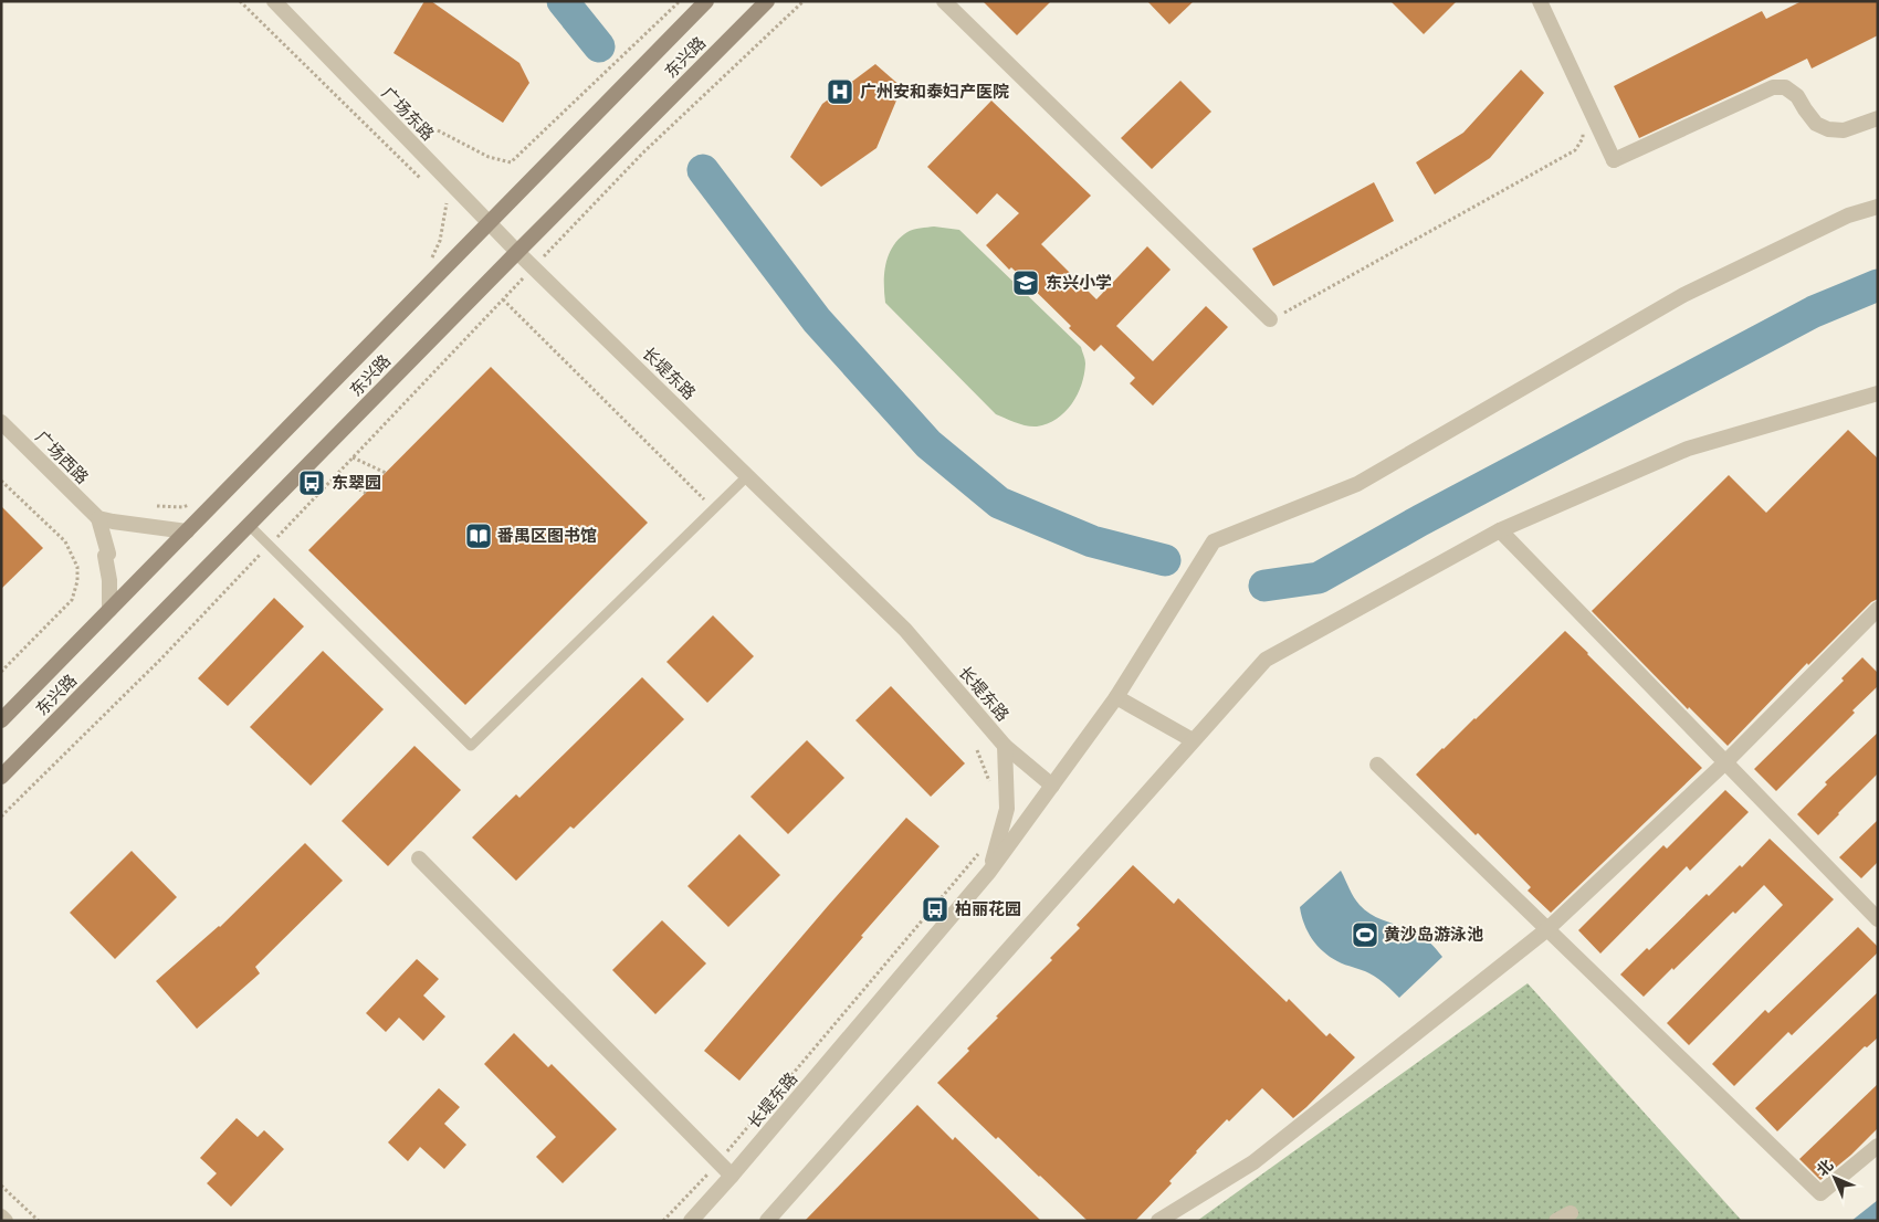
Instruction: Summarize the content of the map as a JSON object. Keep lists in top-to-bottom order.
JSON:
{
  "streets": {
    "main road": ["东兴路"],
    "street": ["广场东路", "长堤东路", "广场西路"]
  },
  "crossings": [
    ["东兴路", "广场东路"],
    ["东兴路", "长堤东路"],
    ["广场东路", "长堤东路"]
  ],
  "places": {
    "hospital": ["广州安和泰妇产医院"],
    "school or university": ["东兴小学"],
    "bus stop": ["东翠园", "柏丽花园"],
    "library": ["番禺区图书馆"],
    "sports": ["黄沙岛游泳池"]
  },
  "north": "top left"
}
